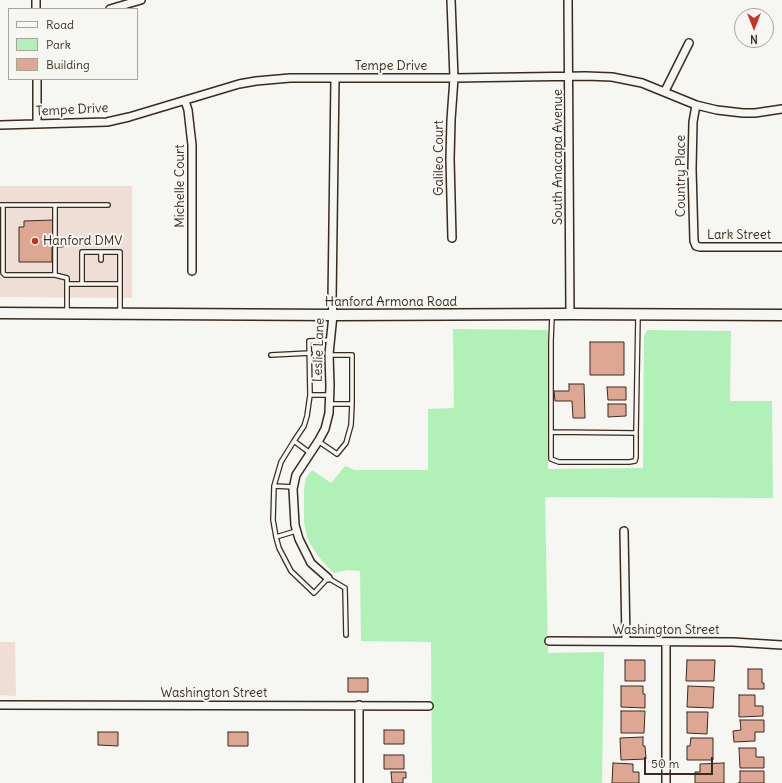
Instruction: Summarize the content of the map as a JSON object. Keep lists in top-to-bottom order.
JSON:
{
  "streets": {
    "main road": ["Hanford Armona Road"],
    "street": [
      "Tempe Drive",
      "South Anacapa Avenue",
      "Galileo Court",
      "Country Place",
      "Michelle Court",
      "Lark Street",
      "Leslie Lane",
      "Washington Street"
    ]
  },
  "crossings": [
    ["Tempe Drive", "South Anacapa Avenue"],
    ["Tempe Drive", "Galileo Court"],
    ["Tempe Drive", "Country Place"],
    ["Tempe Drive", "Michelle Court"],
    ["Tempe Drive", "Leslie Lane"],
    ["South Anacapa Avenue", "Hanford Armona Road"],
    ["Country Place", "Lark Street"],
    ["Hanford Armona Road", "Leslie Lane"]
  ],
  "places": ["Hanford DMV"],
  "legend": ["Road", "Park", "Building"],
  "scale_bar": "50 m",
  "north": "bottom"
}
